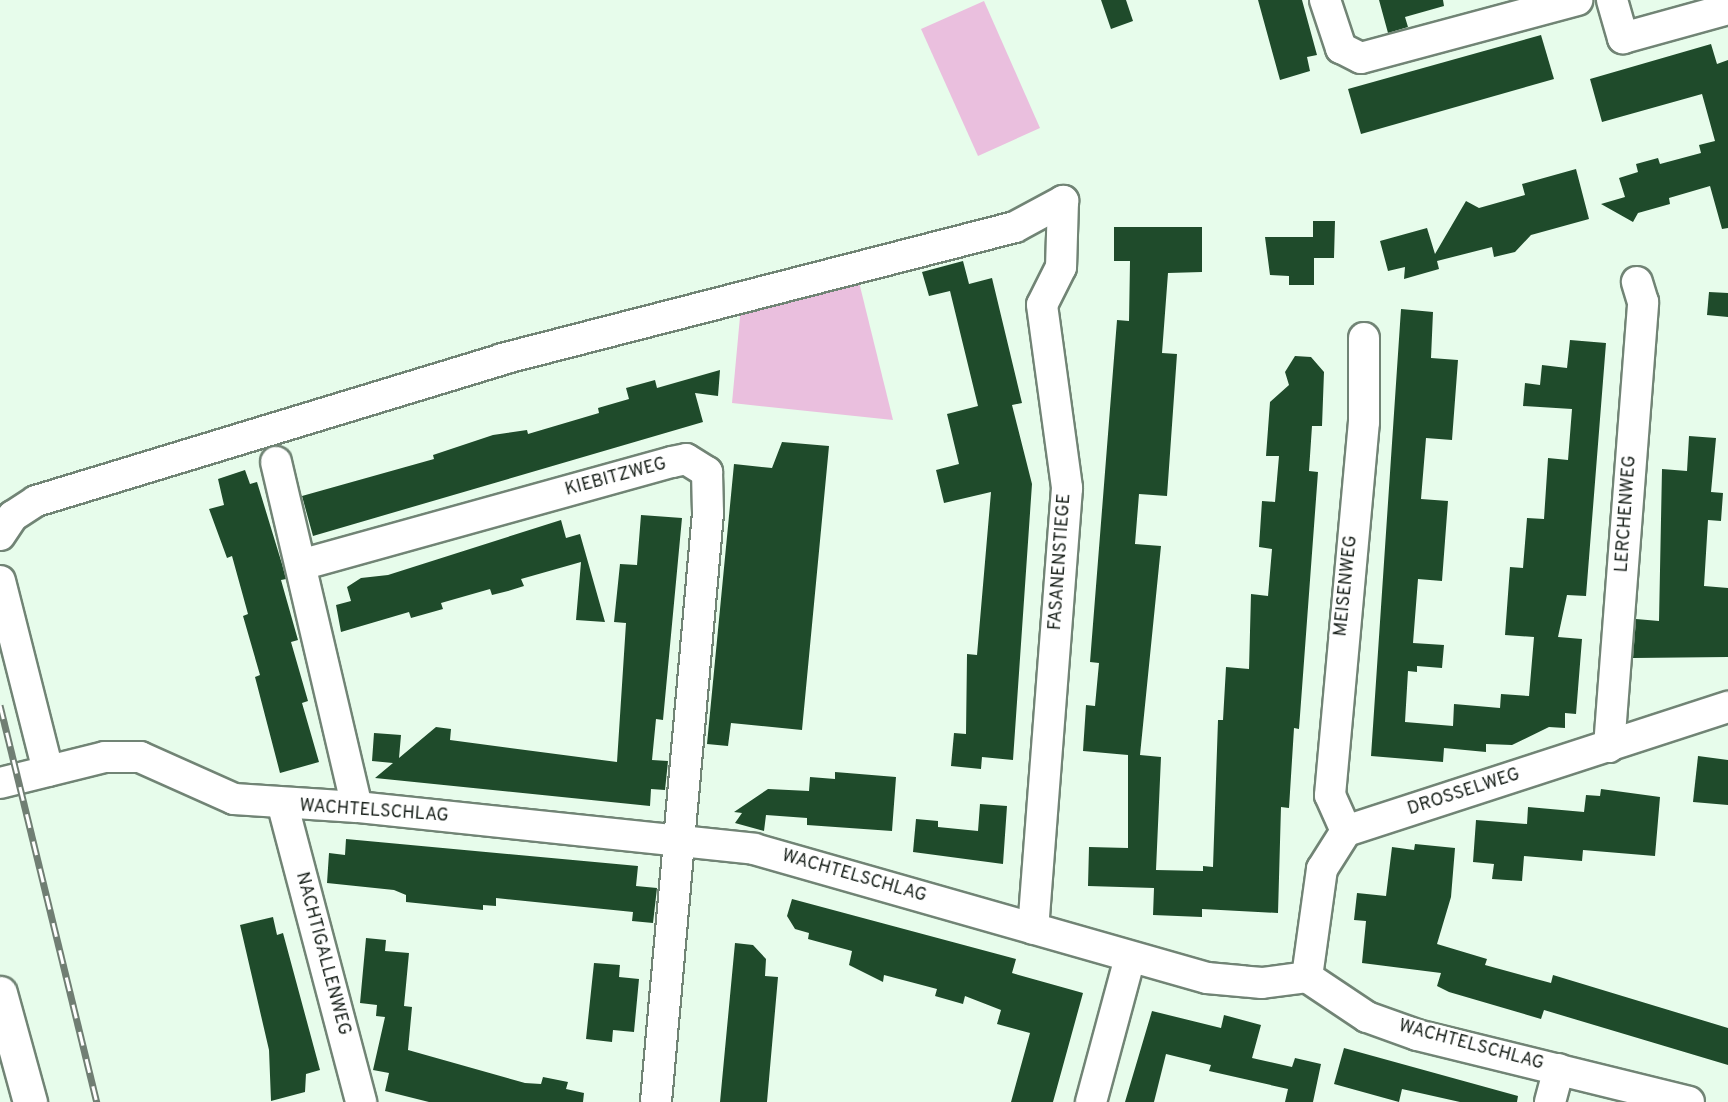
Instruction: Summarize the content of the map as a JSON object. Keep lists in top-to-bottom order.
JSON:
{
  "streets": {
    "street": [
      "KIEBITZWEG",
      "LERCHENWEG",
      "FASANENSTIEGE",
      "MEISENWEG",
      "DROSSELWEG",
      "WACHTELSCHLAG",
      "NACHTIGALLENWEG"
    ]
  },
  "crossings": [
    ["KIEBITZWEG", "WACHTELSCHLAG"],
    ["LERCHENWEG", "DROSSELWEG"],
    ["FASANENSTIEGE", "WACHTELSCHLAG"],
    ["MEISENWEG", "DROSSELWEG"],
    ["WACHTELSCHLAG", "NACHTIGALLENWEG"]
  ]
}
